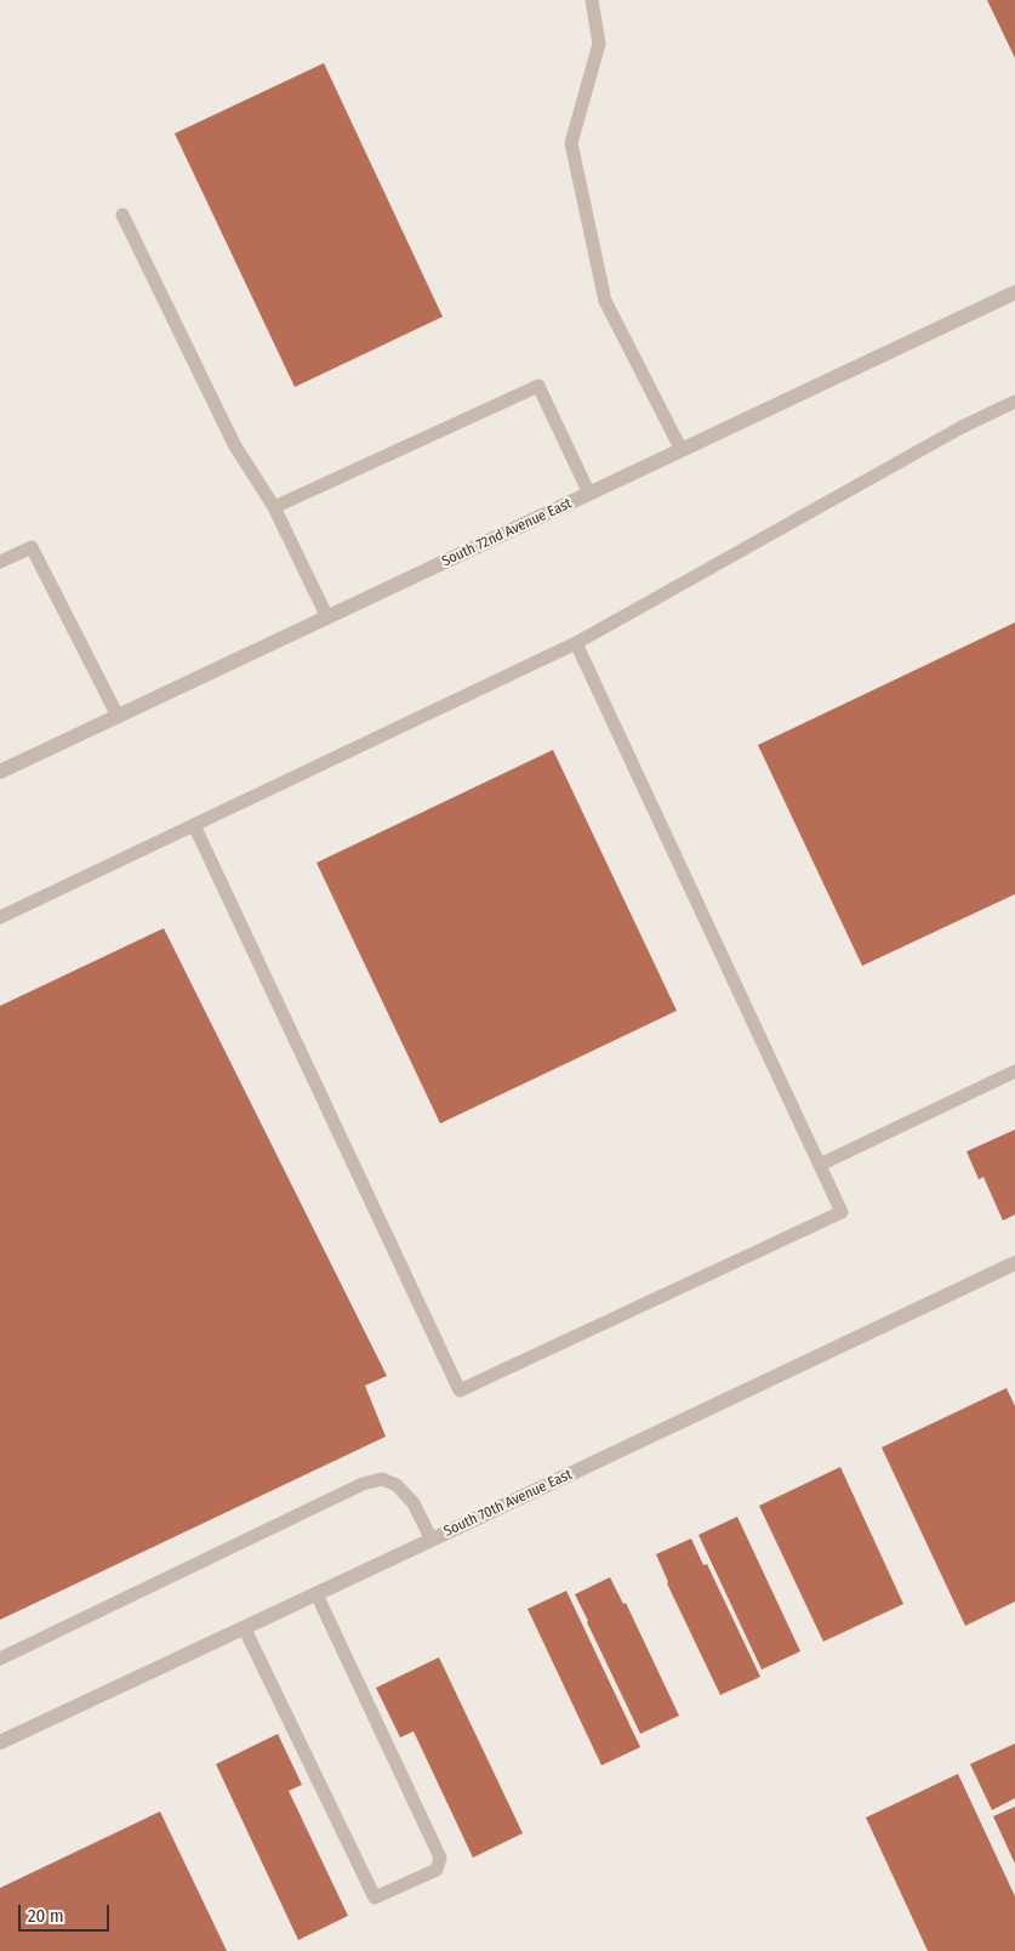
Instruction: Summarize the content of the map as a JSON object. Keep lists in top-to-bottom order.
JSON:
{
  "streets": {
    "street": ["South 72nd Avenue East", "South 70th Avenue East"]
  },
  "scale_bar": "20 m"
}
